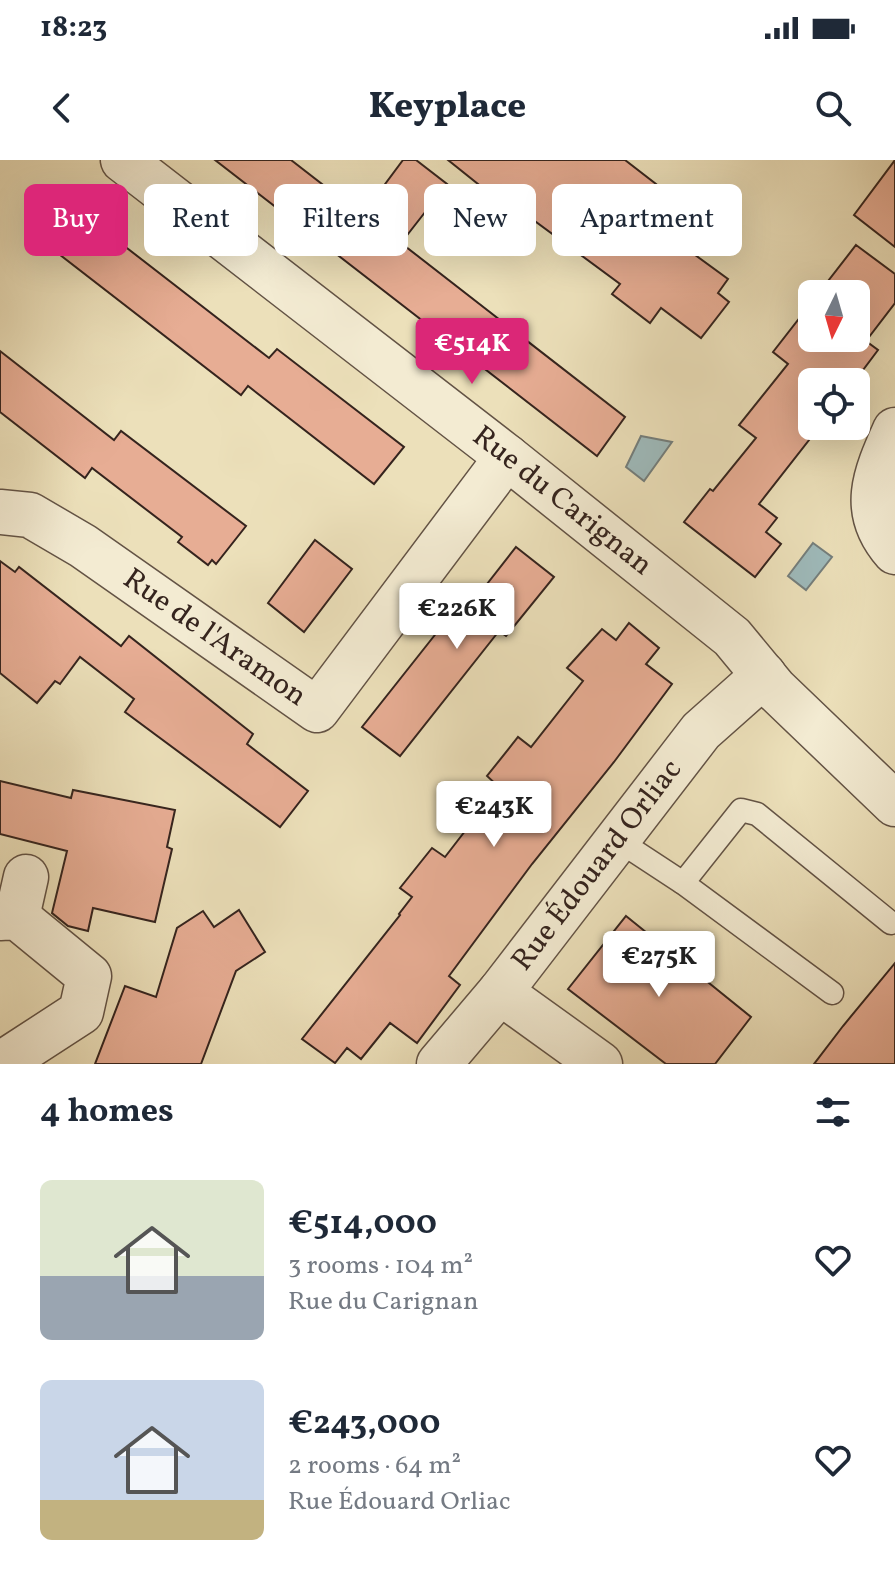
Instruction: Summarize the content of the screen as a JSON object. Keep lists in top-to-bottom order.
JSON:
{
  "streets": {
    "street": ["Rue du Carignan", "Rue de l'Aramon", "Rue Édouard Orliac"]
  },
  "crossings": [
    ["Rue du Carignan", "Rue de l'Aramon"],
    ["Rue du Carignan", "Rue Édouard Orliac"]
  ],
  "north": "bottom",
  "page": {
    "status": "18:23",
    "header": "Keyplace",
    "chip": [
      "Buy",
      "Rent",
      "Filters",
      "New",
      "Apartment"
    ],
    "price": [
      "€514K",
      "€226K",
      "€243K",
      "€275K"
    ],
    "heading": "4 homes",
    "list": [
      {
        "name": "€514,000",
        "note": "3 rooms · 104 m² · Rue du Carignan"
      },
      {
        "name": "€243,000",
        "note": "2 rooms · 64 m² · Rue Édouard Orliac"
      }
    ]
  }
}
